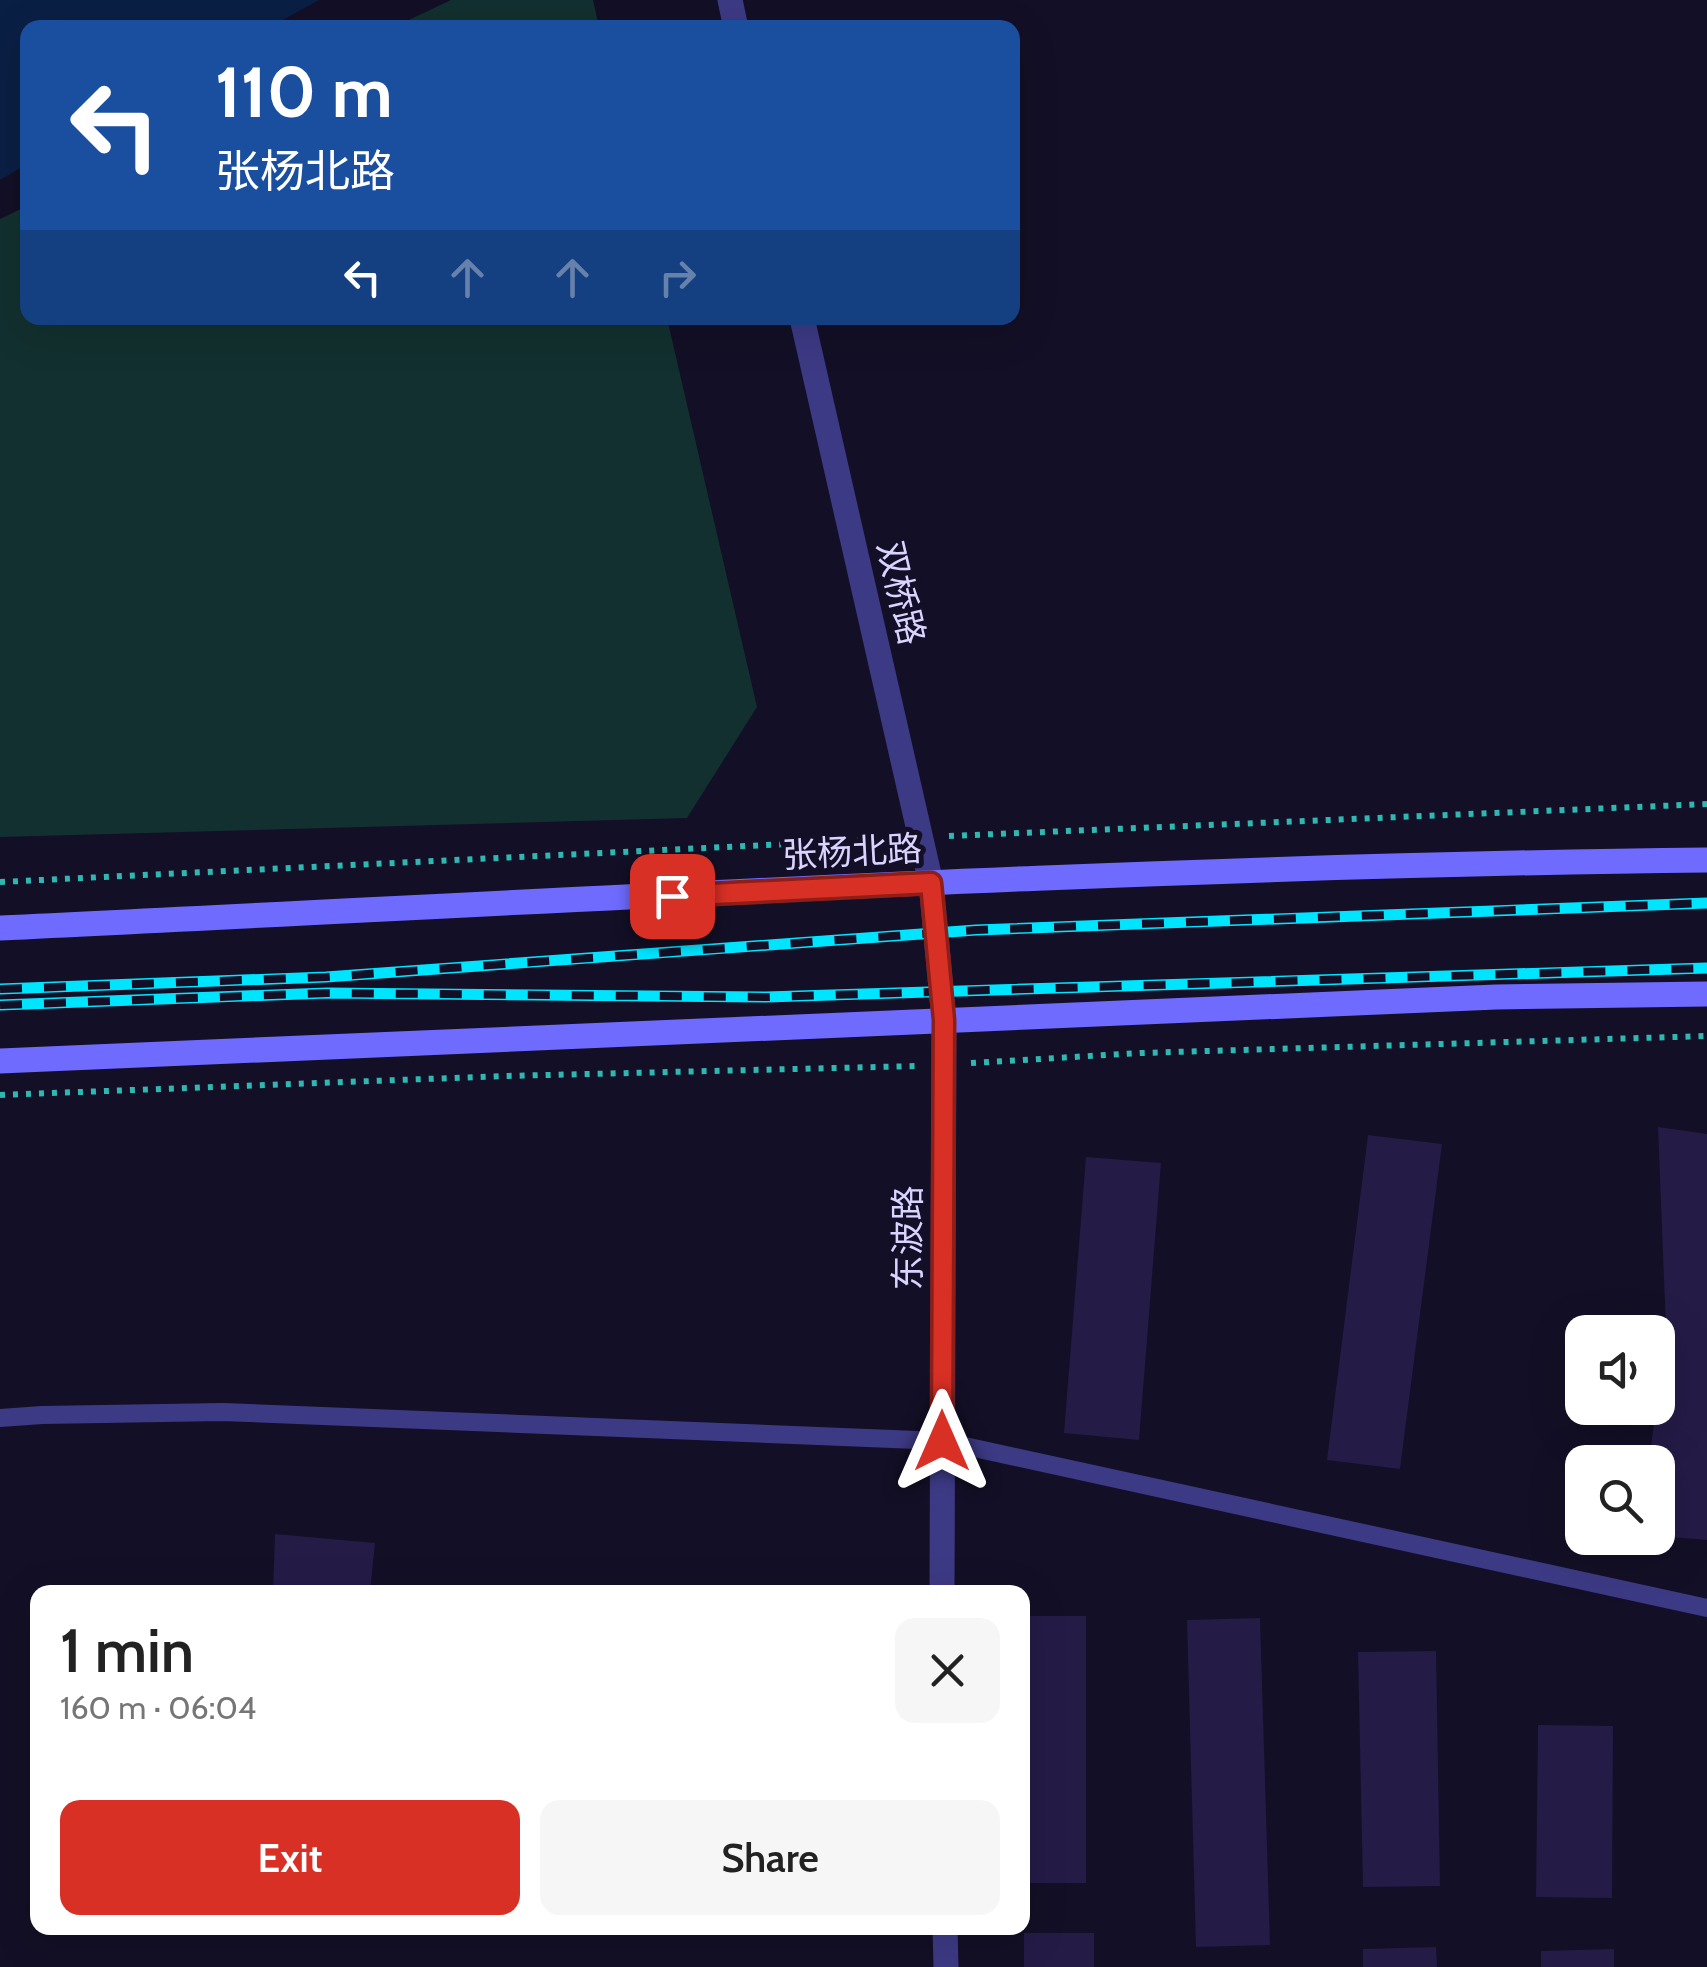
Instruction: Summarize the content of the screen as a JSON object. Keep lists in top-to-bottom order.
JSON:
{
  "streets": {
    "main road": ["张杨北路"],
    "street": ["双桥路", "东波路"]
  },
  "crossings": [
    ["双桥路", "张杨北路"],
    ["双桥路", "东波路"],
    ["张杨北路", "东波路"]
  ],
  "page": {
    "turn": ["110 m", "张杨北路"],
    "heading": ["1 min", "160 m · 06:04"],
    "buttons": ["Exit", "Share"]
  }
}
